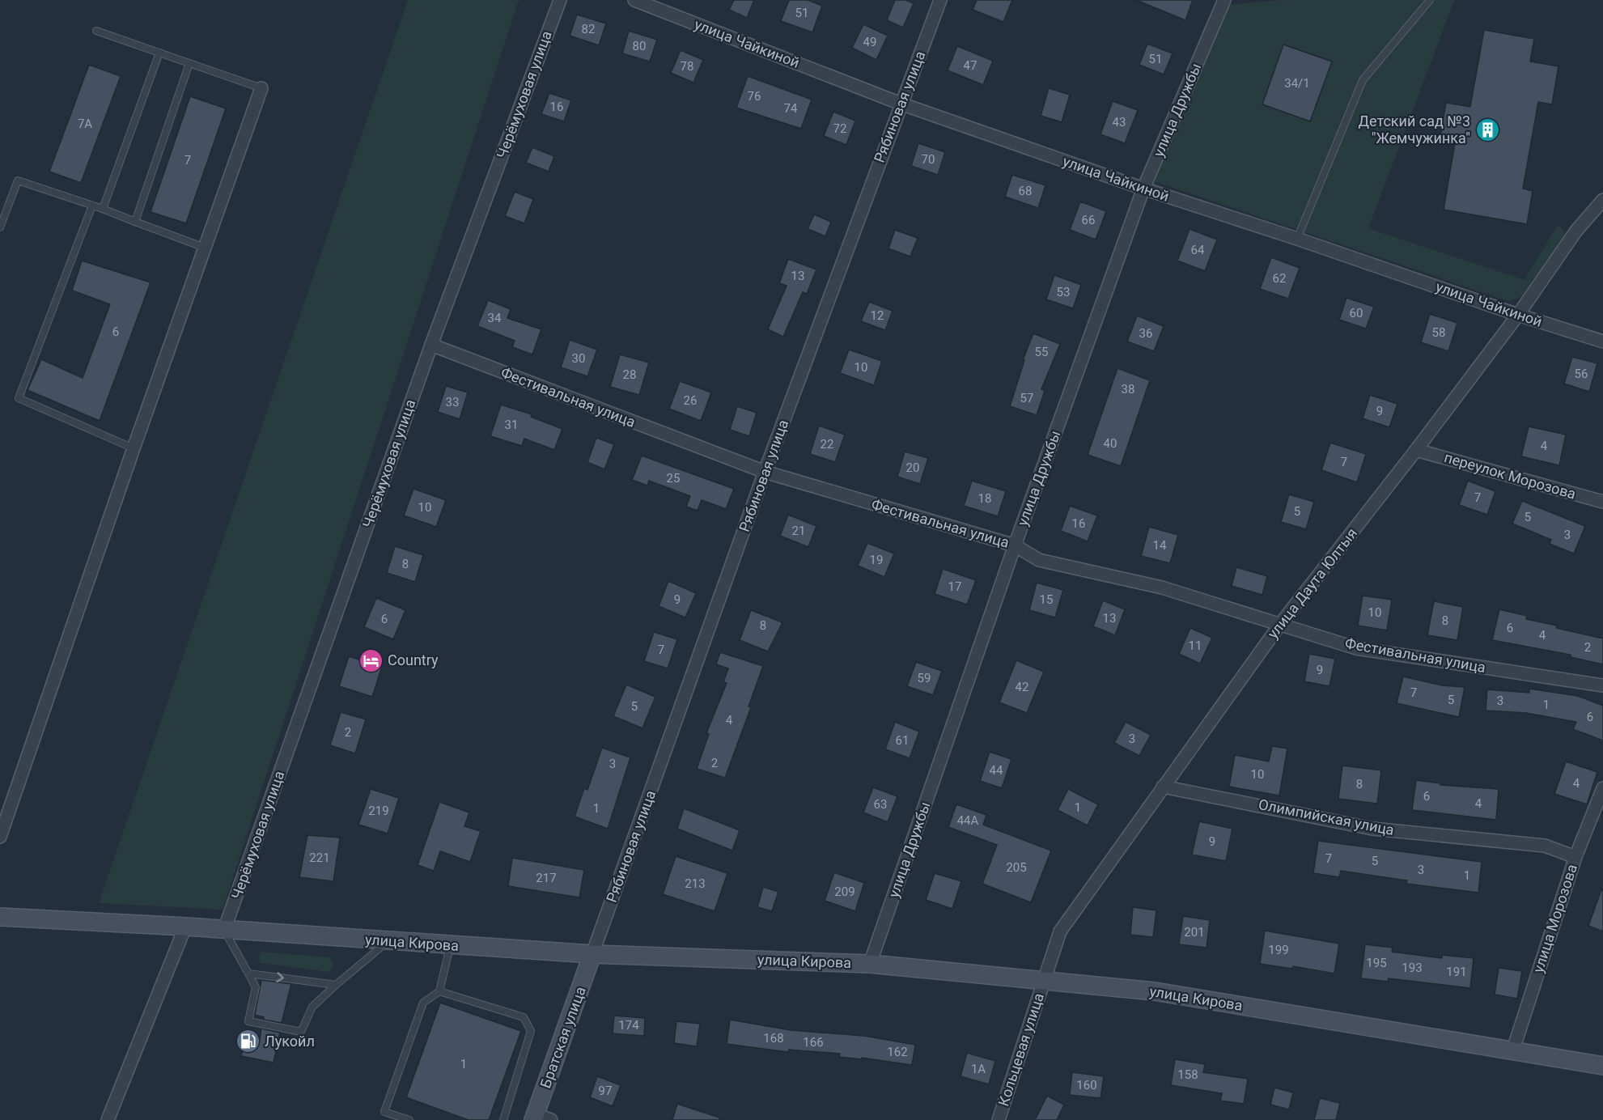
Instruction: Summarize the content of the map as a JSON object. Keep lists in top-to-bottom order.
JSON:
{
  "streets": {
    "main road": ["улица Кирова", "Братская улица"],
    "street": [
      "улица Чайкиной",
      "Черёмуховая улица",
      "Рябиновая улица",
      "улица Дружбы",
      "Фестивальная улица",
      "переулок Морозова",
      "улица Даута Юлтыя",
      "Олимпийская улица",
      "улица Морозова",
      "Кольцевая улица"
    ]
  },
  "crossings": [
    ["улица Чайкиной", "Рябиновая улица"],
    ["улица Чайкиной", "улица Дружбы"],
    ["улица Чайкиной", "улица Даута Юлтыя"],
    ["Черёмуховая улица", "Фестивальная улица"],
    ["Черёмуховая улица", "улица Кирова"],
    ["Рябиновая улица", "Фестивальная улица"],
    ["Рябиновая улица", "улица Кирова"],
    ["Рябиновая улица", "Братская улица"],
    ["улица Дружбы", "Фестивальная улица"],
    ["улица Дружбы", "улица Кирова"],
    ["Фестивальная улица", "улица Даута Юлтыя"],
    ["переулок Морозова", "улица Даута Юлтыя"],
    ["улица Даута Юлтыя", "Олимпийская улица"],
    ["улица Даута Юлтыя", "улица Кирова"],
    ["улица Даута Юлтыя", "Кольцевая улица"],
    ["Олимпийская улица", "улица Морозова"],
    ["улица Морозова", "улица Кирова"],
    ["улица Кирова", "Братская улица"],
    ["улица Кирова", "Кольцевая улица"]
  ],
  "places": {
    "building": ["Детский сад №3 \"Жемчужинка\""],
    "hotel": ["Country"],
    "fuel station": ["Лукойл"]
  },
  "house_numbers": [
    "51",
    "82",
    "49",
    "80",
    "51",
    "47",
    "78",
    "34/1",
    "76",
    "16",
    "74",
    "43",
    "7А",
    "72",
    "70",
    "7",
    "68",
    "66",
    "64",
    "13",
    "62",
    "53",
    "60",
    "12",
    "34",
    "6",
    "58",
    "36",
    "55",
    "30",
    "10",
    "56",
    "28",
    "38",
    "57",
    "26",
    "33",
    "9",
    "31",
    "40",
    "22",
    "4",
    "7",
    "20",
    "25",
    "7",
    "18",
    "10",
    "5",
    "5",
    "16",
    "21",
    "3",
    "14",
    "19",
    "8",
    "17",
    "9",
    "15",
    "10",
    "13",
    "6",
    "8",
    "8",
    "6",
    "4",
    "11",
    "2",
    "7",
    "9",
    "59",
    "42",
    "7",
    "5",
    "3",
    "1",
    "5",
    "6",
    "4",
    "2",
    "3",
    "61",
    "2",
    "3",
    "44",
    "10",
    "4",
    "8",
    "6",
    "4",
    "63",
    "1",
    "1",
    "219",
    "44А",
    "9",
    "221",
    "7",
    "5",
    "205",
    "3",
    "1",
    "217",
    "213",
    "209",
    "201",
    "199",
    "195",
    "193",
    "191",
    "174",
    "168",
    "166",
    "162",
    "1",
    "1А",
    "158",
    "160",
    "97"
  ]
}
